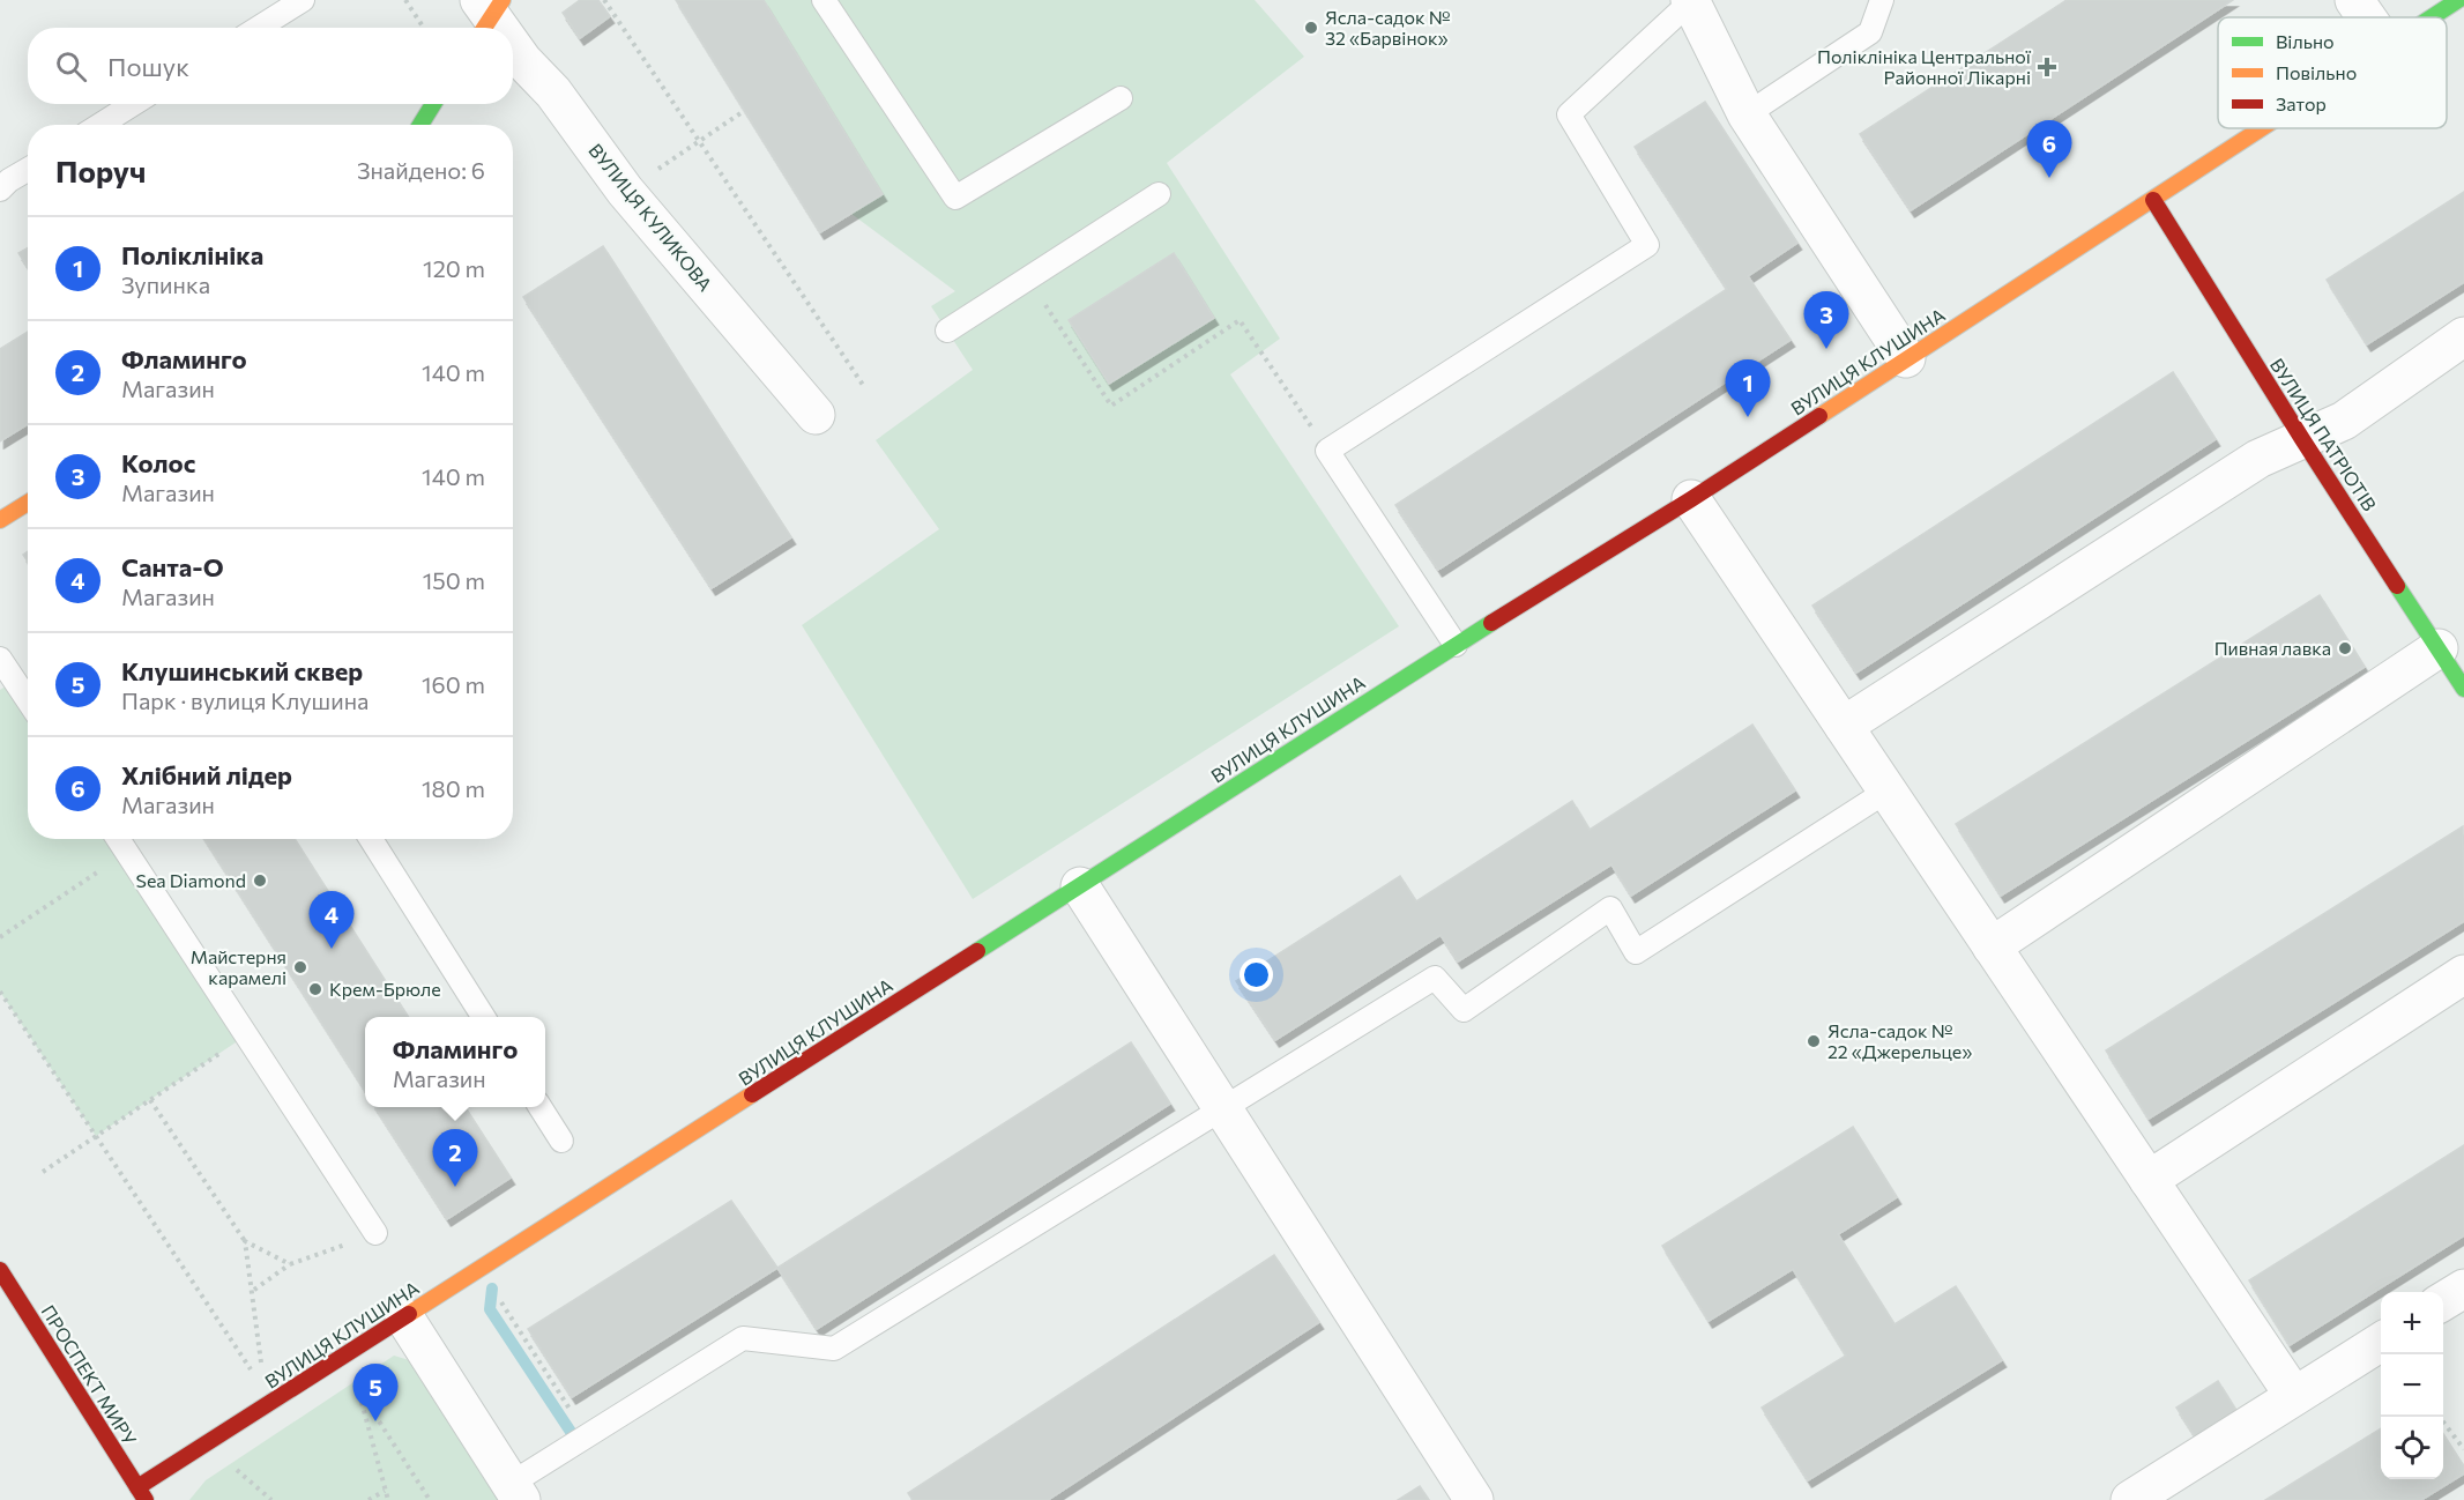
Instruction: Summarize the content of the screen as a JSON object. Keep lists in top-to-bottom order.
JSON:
{
  "streets": {
    "street": [
      "ВУЛИЦЯ КУЛИКОВА",
      "ВУЛИЦЯ КЛУШИНА",
      "ВУЛИЦЯ ПАТРІОТІВ",
      "ПРОСПЕКТ МИРУ"
    ]
  },
  "crossings": [
    ["ВУЛИЦЯ КЛУШИНА", "ВУЛИЦЯ ПАТРІОТІВ"],
    ["ВУЛИЦЯ КЛУШИНА", "ПРОСПЕКТ МИРУ"]
  ],
  "places": {
    "other": [
      "Ясла-садок № 32 «Барвінок»",
      "Пивная лавка",
      "Sea Diamond",
      "Майстерня карамелі",
      "Крем-Брюле",
      "Ясла-садок № 22 «Джерельце»"
    ],
    "health": ["Поліклініка Центральної Районної Лікарні"]
  },
  "legend": ["Вільно", "Повільно", "Затор"],
  "page": {
    "search": "Пошук",
    "pins": [
      "6",
      "3",
      "1",
      "4",
      "2",
      "5"
    ],
    "heading": ["Поруч", "Знайдено: 6"],
    "list": [
      {
        "mark": "1",
        "name": "Поліклініка",
        "note": "Зупинка",
        "value": "120 m"
      },
      {
        "mark": "2",
        "name": "Фламинго",
        "note": "Магазин",
        "value": "140 m"
      },
      {
        "mark": "3",
        "name": "Колос",
        "note": "Магазин",
        "value": "140 m"
      },
      {
        "mark": "4",
        "name": "Санта-О",
        "note": "Магазин",
        "value": "150 m"
      },
      {
        "mark": "5",
        "name": "Клушинський сквер",
        "note": "Парк · вулиця Клушина",
        "value": "160 m"
      },
      {
        "mark": "6",
        "name": "Хлібний лідер",
        "note": "Магазин",
        "value": "180 m"
      }
    ],
    "popup": ["Фламинго", "Магазин"],
    "map_buttons": ["+", "−"]
  }
}
